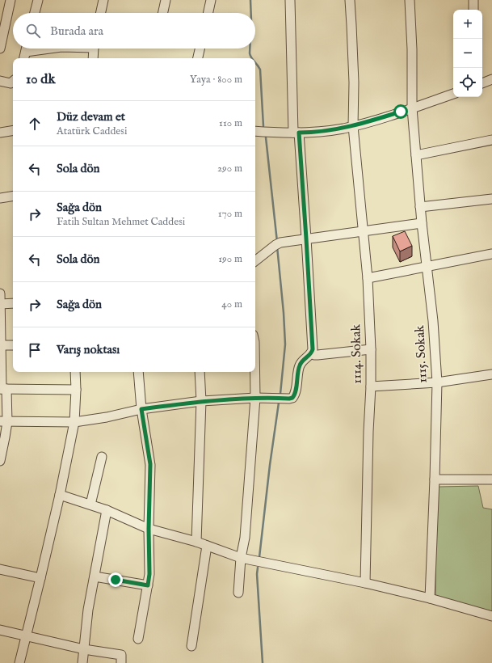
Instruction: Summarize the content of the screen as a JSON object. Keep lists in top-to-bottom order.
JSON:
{
  "streets": {
    "street": ["1114. Sokak", "1115. Sokak"]
  },
  "page": {
    "map_buttons": ["+", "−"],
    "search": "Burada ara",
    "heading": ["10 dk", "Yaya · 800 m"],
    "list": [
      ["Düz devam et", "Atatürk Caddesi", "110 m"],
      ["Sola dön", "290 m"],
      ["Sağa dön", "Fatih Sultan Mehmet Caddesi", "170 m"],
      ["Sola dön", "190 m"],
      ["Sağa dön", "40 m"],
      "Varış noktası"
    ]
  }
}
